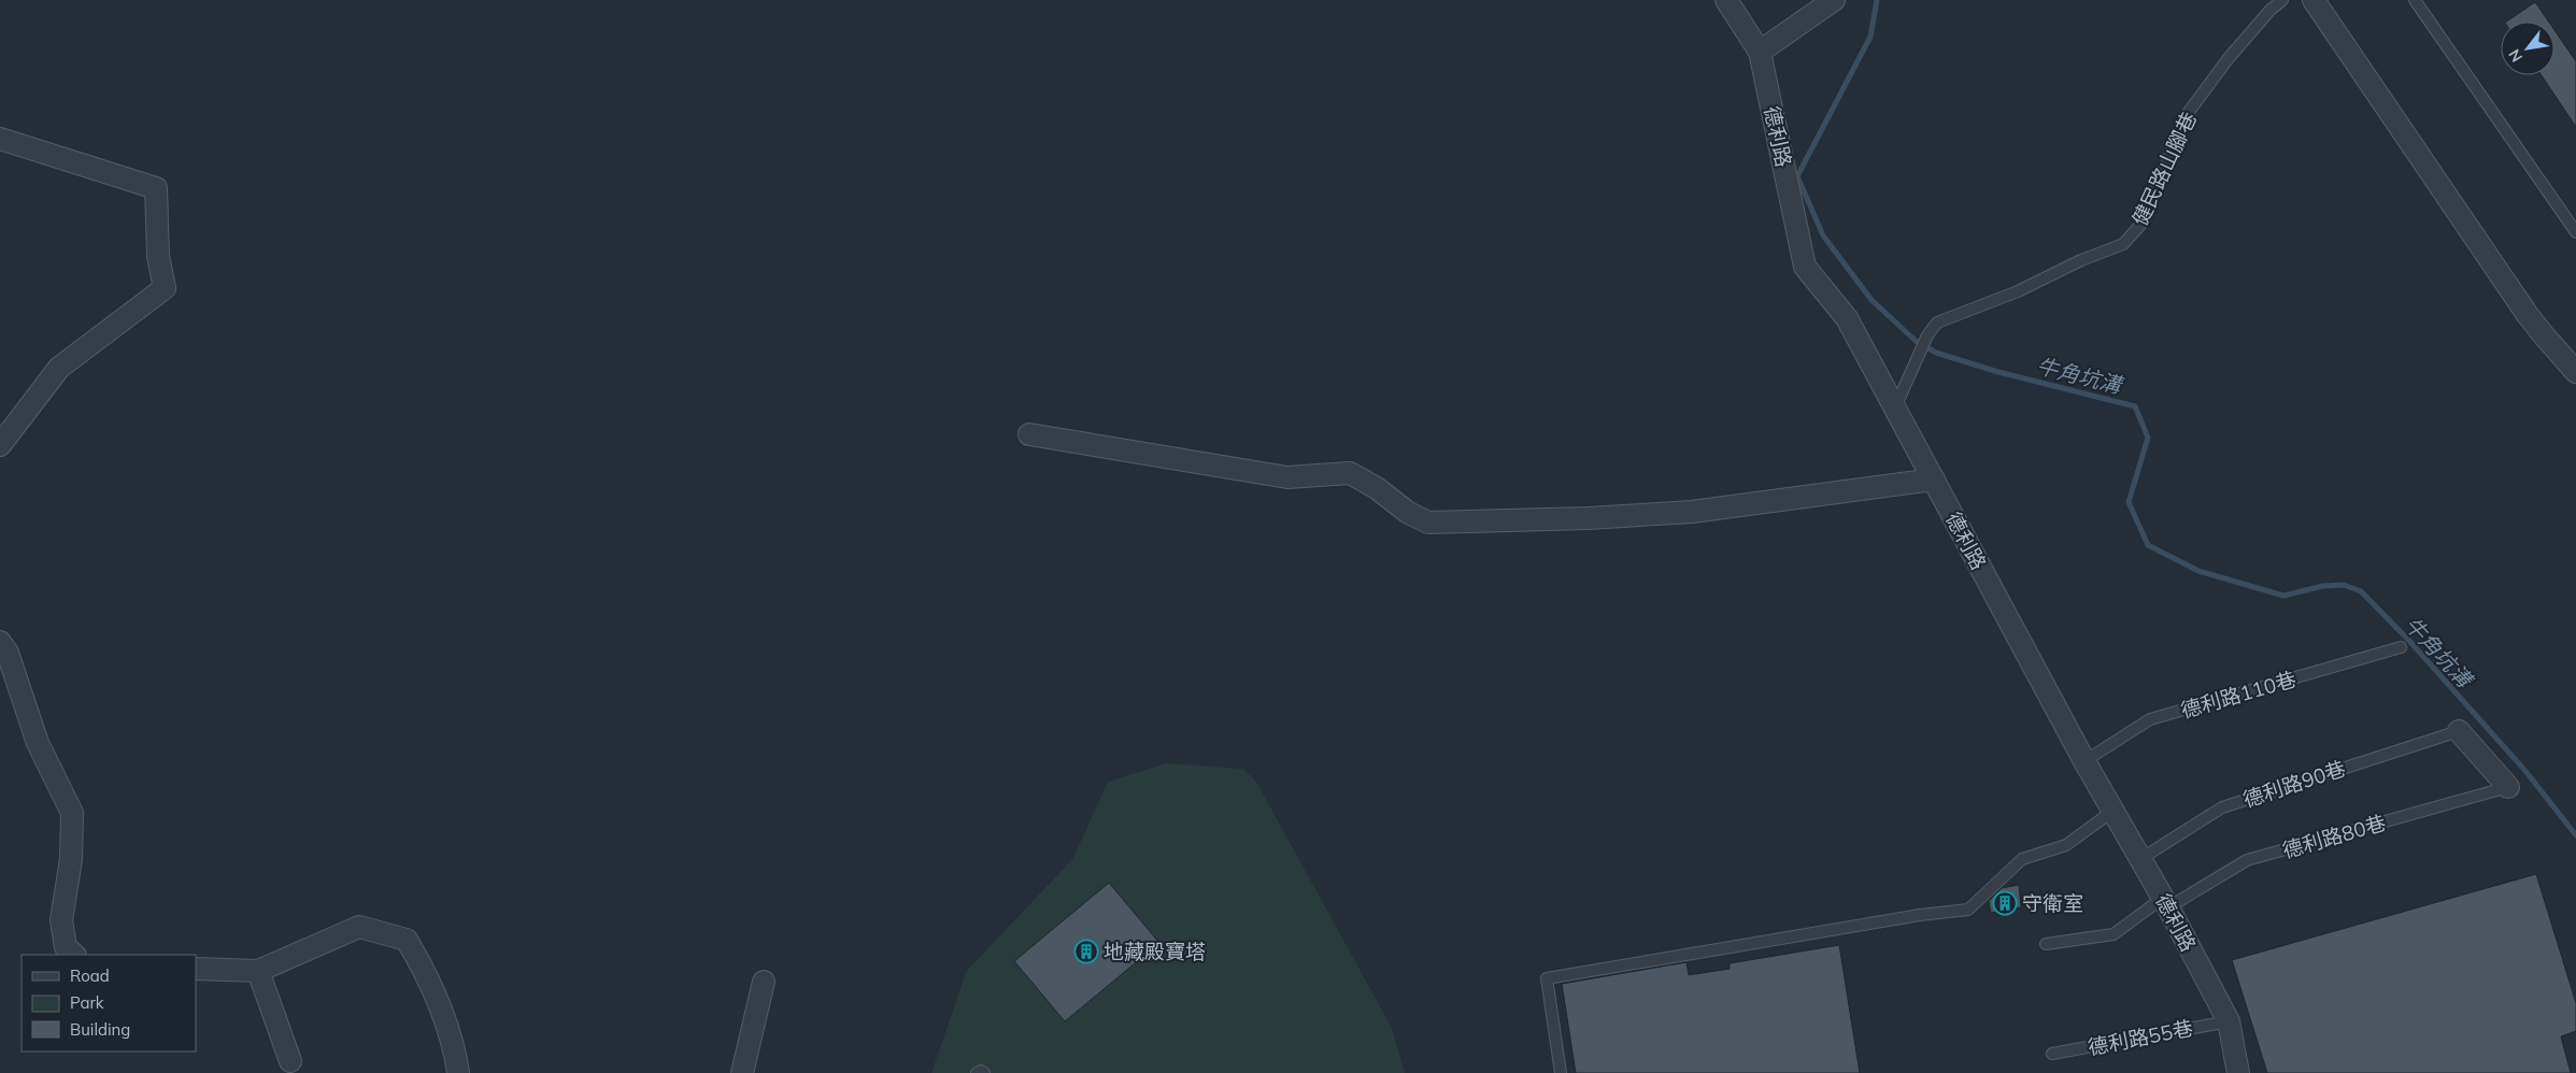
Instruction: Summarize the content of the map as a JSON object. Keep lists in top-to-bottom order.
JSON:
{
  "streets": {
    "street": ["德利路"],
    "lane": [
      "健民路山腳巷",
      "德利路110巷",
      "德利路90巷",
      "德利路80巷",
      "德利路55巷"
    ]
  },
  "crossings": [
    ["德利路", "健民路山腳巷"],
    ["德利路", "德利路110巷"],
    ["德利路", "德利路90巷"],
    ["德利路", "德利路80巷"],
    ["德利路", "德利路55巷"]
  ],
  "water": ["牛角坑溝"],
  "places": {
    "building": ["守衛室", "地藏殿寶塔"]
  },
  "legend": ["Road", "Park", "Building"],
  "north": "bottom left"
}
